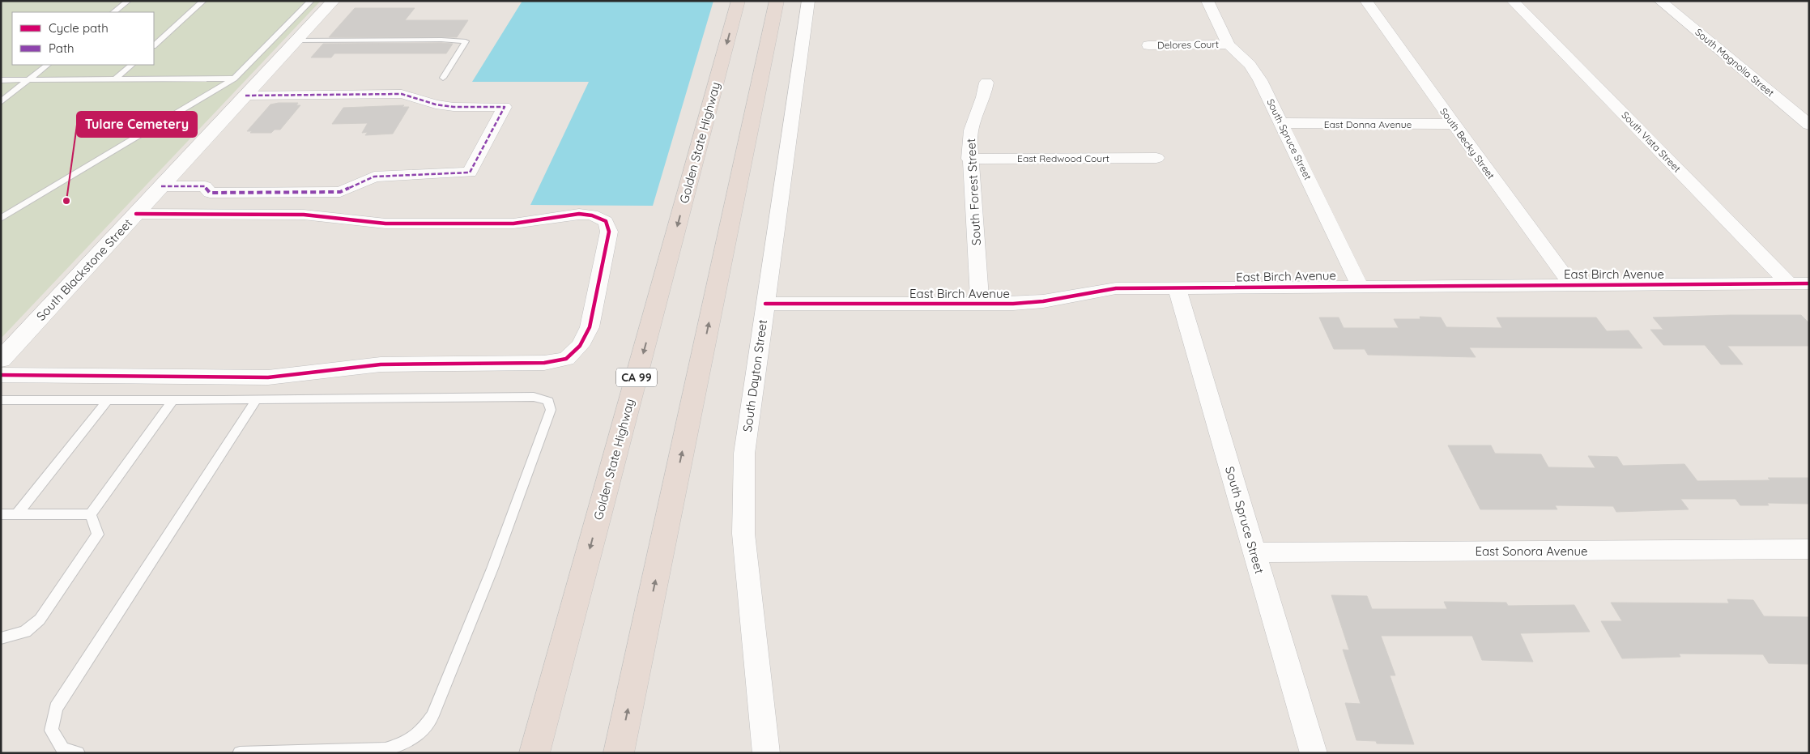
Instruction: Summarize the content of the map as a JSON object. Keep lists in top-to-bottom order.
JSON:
{
  "streets": {
    "highway": ["Golden State Highway", "CA 99"],
    "main road": ["South Blackstone Street"],
    "street": [
      "Delores Court",
      "South Magnolia Street",
      "East Donna Avenue",
      "South Spruce Street",
      "South Vista Street",
      "South Becky Street",
      "East Redwood Court",
      "South Forest Street",
      "East Birch Avenue",
      "South Dayton Street",
      "East Sonora Avenue"
    ]
  },
  "crossings": [
    ["Delores Court", "South Spruce Street"],
    ["East Donna Avenue", "South Spruce Street"],
    ["East Donna Avenue", "South Becky Street"],
    ["South Spruce Street", "East Birch Avenue"],
    ["South Spruce Street", "East Sonora Avenue"],
    ["South Vista Street", "East Birch Avenue"],
    ["South Becky Street", "East Birch Avenue"],
    ["East Redwood Court", "South Forest Street"],
    ["South Forest Street", "East Birch Avenue"],
    ["East Birch Avenue", "South Dayton Street"]
  ],
  "places": ["Tulare Cemetery"],
  "legend": ["Cycle path", "Path"]
}
